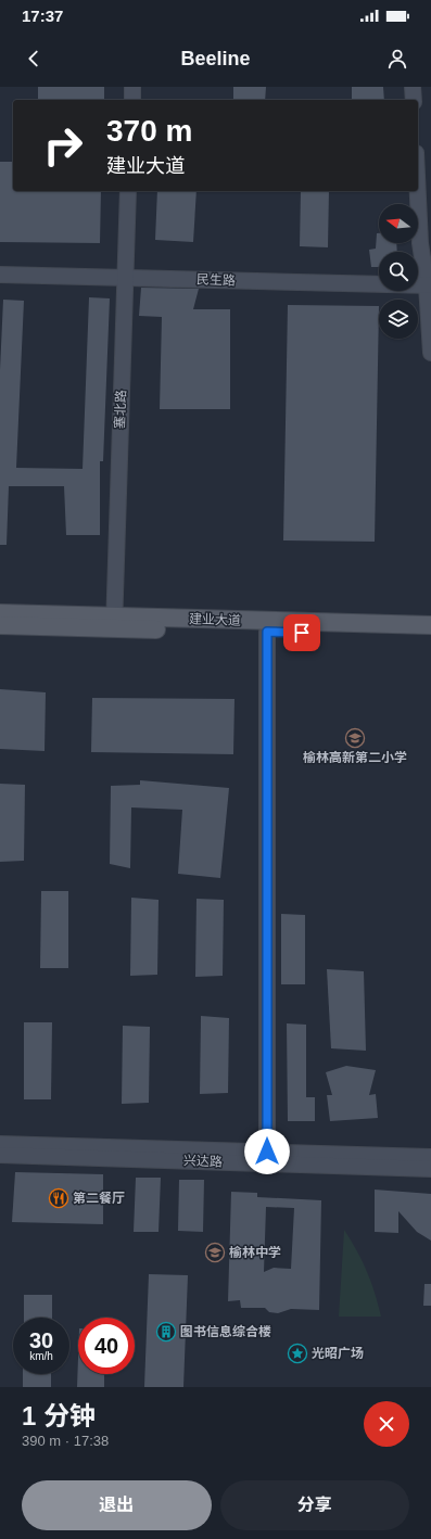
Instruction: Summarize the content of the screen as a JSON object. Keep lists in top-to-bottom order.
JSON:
{
  "streets": {
    "main road": ["建业大道"],
    "street": ["民生路", "塞北路", "兴达路"]
  },
  "crossings": [
    ["民生路", "塞北路"],
    ["塞北路", "建业大道"]
  ],
  "places": {
    "school or university": ["榆林高新第二小学", "榆林中学"],
    "restaurant": ["第二餐厅"],
    "building": ["图书信息综合楼"],
    "place": ["光昭广场"]
  },
  "north": "left",
  "page": {
    "status": "17:37",
    "header": "Beeline",
    "turn": ["370 m", "建业大道"],
    "speed": "30 km/h",
    "limit": "40",
    "heading": ["1 分钟", "390 m · 17:38"],
    "buttons": ["退出", "分享"]
  }
}
